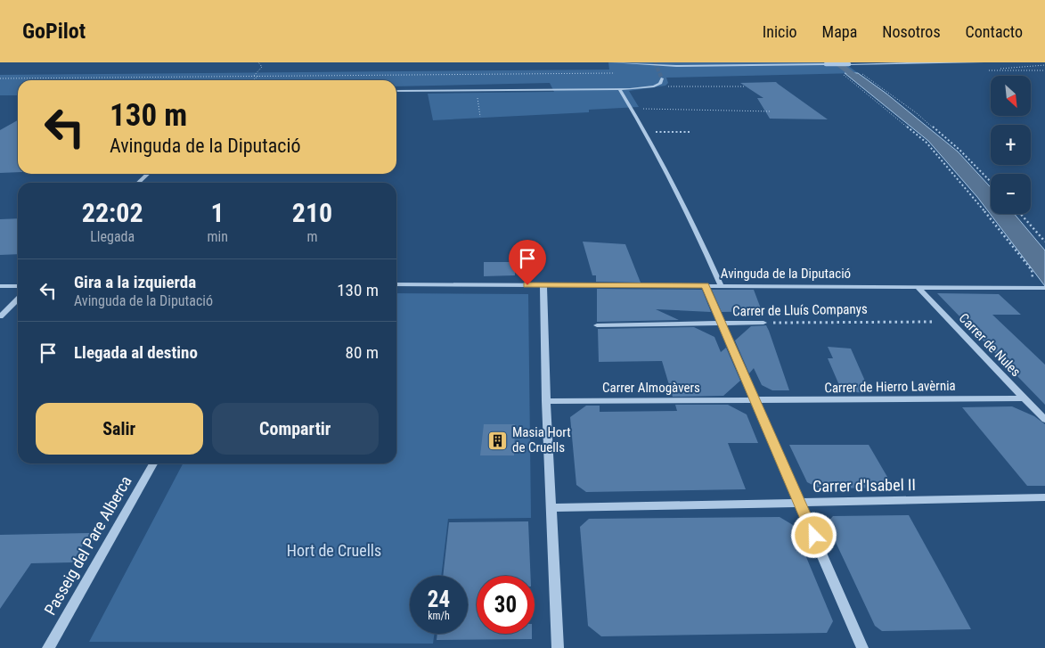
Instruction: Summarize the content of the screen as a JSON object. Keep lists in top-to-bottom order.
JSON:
{
  "streets": {
    "street": [
      "Avinguda de la Diputació",
      "Carrer de Lluís Companys",
      "Carrer de Nules",
      "Carrer de Hierro Lavèrnia",
      "Carrer Almogàvers",
      "Carrer d'Isabel II",
      "Passeig del Pare Alberca"
    ]
  },
  "crossings": [
    ["Avinguda de la Diputació", "Carrer de Nules"],
    ["Carrer de Lluís Companys", "Carrer de Nules"],
    ["Carrer de Nules", "Carrer de Hierro Lavèrnia"],
    ["Carrer de Hierro Lavèrnia", "Carrer Almogàvers"]
  ],
  "parks": ["Hort de Cruells"],
  "places": {
    "building": ["Masia Hort de Cruells"]
  },
  "north": "bottom right",
  "page": {
    "header": "GoPilot",
    "nav": [
      "Inicio",
      "Mapa",
      "Nosotros",
      "Contacto"
    ],
    "map_buttons": ["+", "−"],
    "turn": ["130 m", "Avinguda de la Diputació"],
    "eta": [
      "22:02",
      "Llegada",
      "1",
      "min",
      "210",
      "m"
    ],
    "list": [
      {
        "name": "Gira a la izquierda",
        "note": "Avinguda de la Diputació",
        "value": "130 m"
      },
      {
        "name": "Llegada al destino",
        "value": "80 m"
      }
    ],
    "buttons": ["Salir", "Compartir"],
    "speed": "24 km/h",
    "limit": "30"
  }
}
